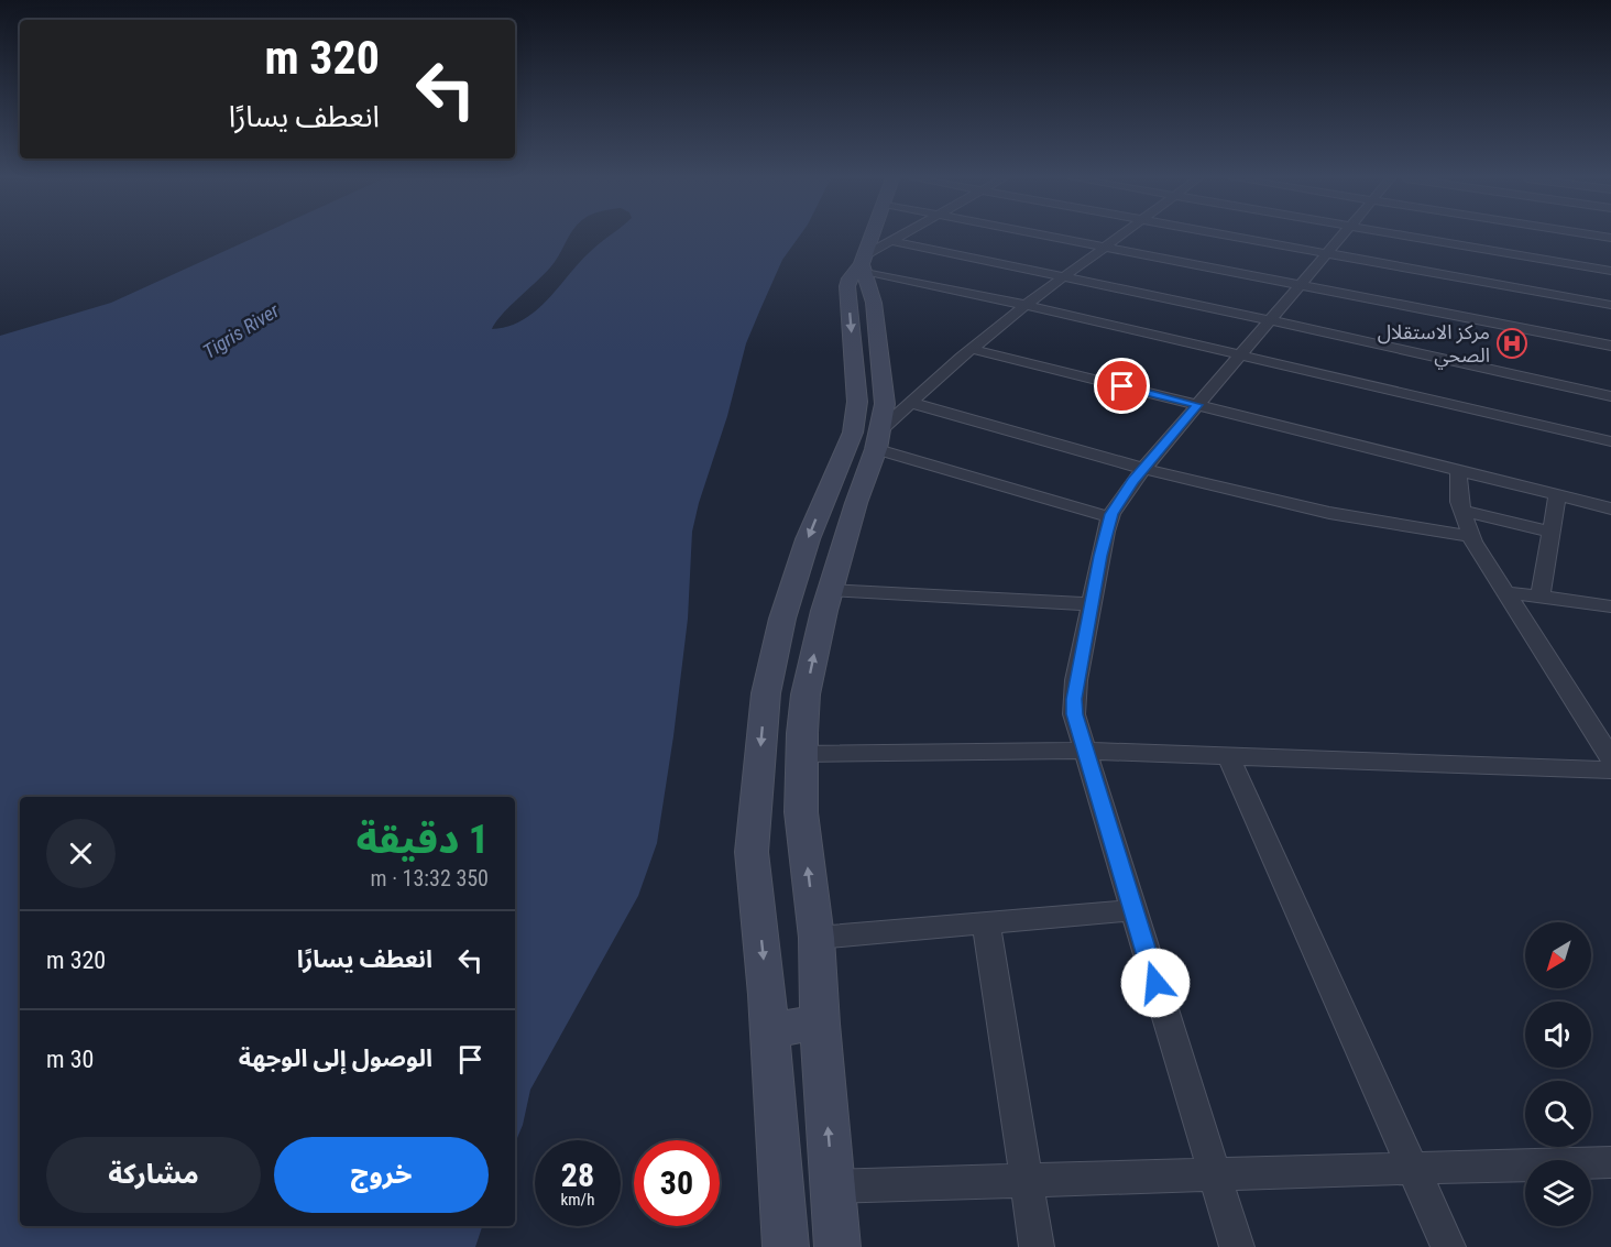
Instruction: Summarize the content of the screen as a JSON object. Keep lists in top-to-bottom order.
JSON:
{
  "water": ["Tigris River"],
  "places": {
    "hospital": ["مركز الاستقلال الصحي"]
  },
  "north": "bottom left",
  "page": {
    "turn": ["320 m", "انعطف يسارًا"],
    "heading": ["1 دقيقة", "350 m · 13:32"],
    "list": [
      {
        "name": "انعطف يسارًا",
        "value": "320 m"
      },
      {
        "name": "الوصول إلى الوجهة",
        "value": "30 m"
      }
    ],
    "buttons": ["خروج", "مشاركة"],
    "speed": "28 km/h",
    "limit": "30"
  }
}
